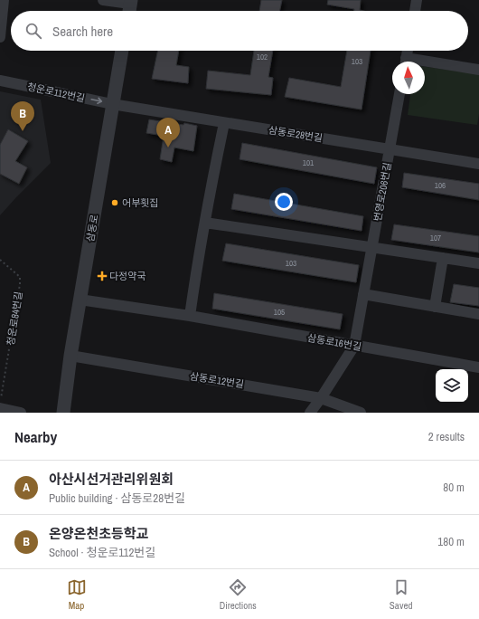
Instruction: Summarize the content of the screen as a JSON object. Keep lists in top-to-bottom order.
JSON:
{
  "streets": {
    "street": [
      "청운로112번길",
      "삼동로28번길",
      "번영로206번길",
      "삼동로",
      "삼동로16번길",
      "삼동로12번길"
    ],
    "path": ["청운로84번길"]
  },
  "crossings": [
    ["청운로112번길", "삼동로28번길"],
    ["청운로112번길", "삼동로"],
    ["삼동로28번길", "번영로206번길"],
    ["삼동로28번길", "삼동로"],
    ["번영로206번길", "삼동로16번길"],
    ["번영로206번길", "삼동로12번길"],
    ["삼동로", "삼동로16번길"],
    ["삼동로", "삼동로12번길"]
  ],
  "one_way": ["청운로112번길"],
  "places": {
    "other": ["어부횟집"],
    "health": ["다정약국"]
  },
  "house_numbers": [
    "102",
    "103",
    "101",
    "106",
    "107",
    "103",
    "105"
  ],
  "north": "top",
  "page": {
    "search": "Search here",
    "pins": ["B", "A"],
    "heading": ["Nearby", "2 results"],
    "list": [
      {
        "mark": "A",
        "name": "아산시선거관리위원회",
        "note": "Public building · 삼동로28번길",
        "value": "80 m"
      },
      {
        "mark": "B",
        "name": "온양온천초등학교",
        "note": "School · 청운로112번길",
        "value": "180 m"
      }
    ],
    "nav": ["Map", "Directions", "Saved"]
  }
}
